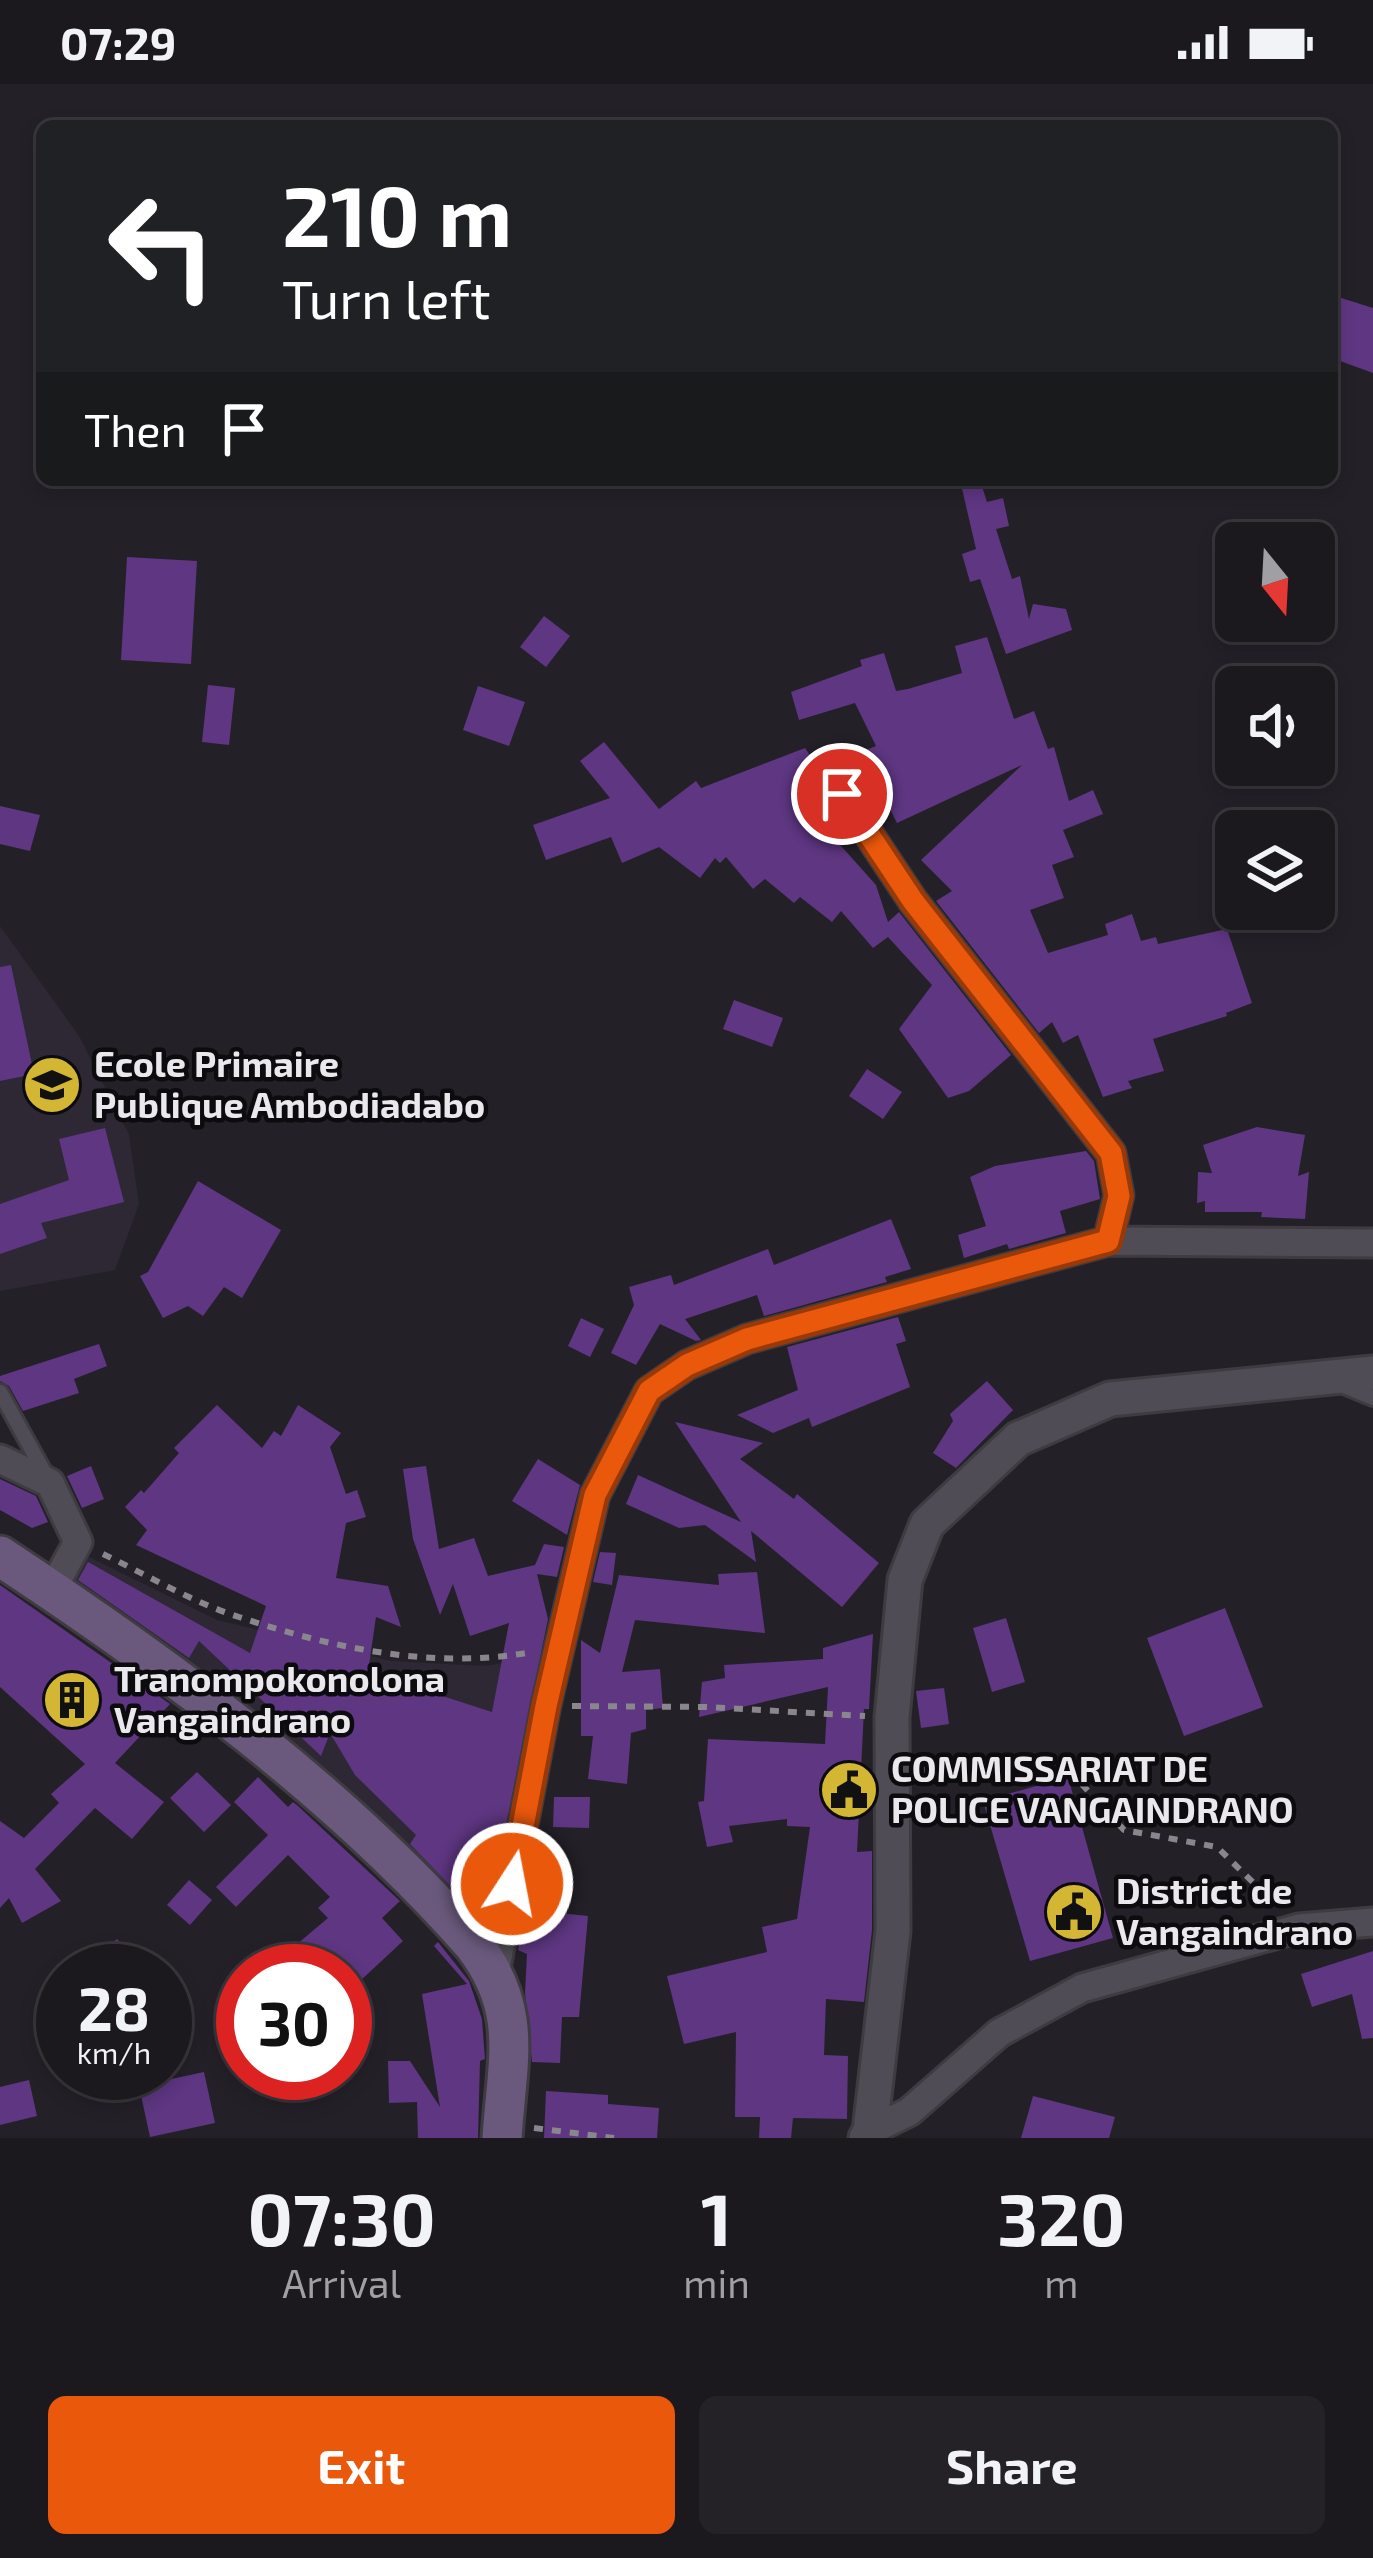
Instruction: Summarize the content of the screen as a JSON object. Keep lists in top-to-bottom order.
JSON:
{
  "places": {
    "school or university": ["Ecole Primaire Publique Ambodiadabo"],
    "building": ["Tranompokonolona Vangaindrano"],
    "public building": ["COMMISSARIAT DE POLICE VANGAINDRANO", "District de Vangaindrano"]
  },
  "north": "bottom",
  "page": {
    "status": "07:29",
    "turn": ["210 m", "Turn left"],
    "then": "Then",
    "speed": "28 km/h",
    "limit": "30",
    "eta": [
      "07:30",
      "Arrival",
      "1",
      "min",
      "320",
      "m"
    ],
    "buttons": ["Exit", "Share"]
  }
}
